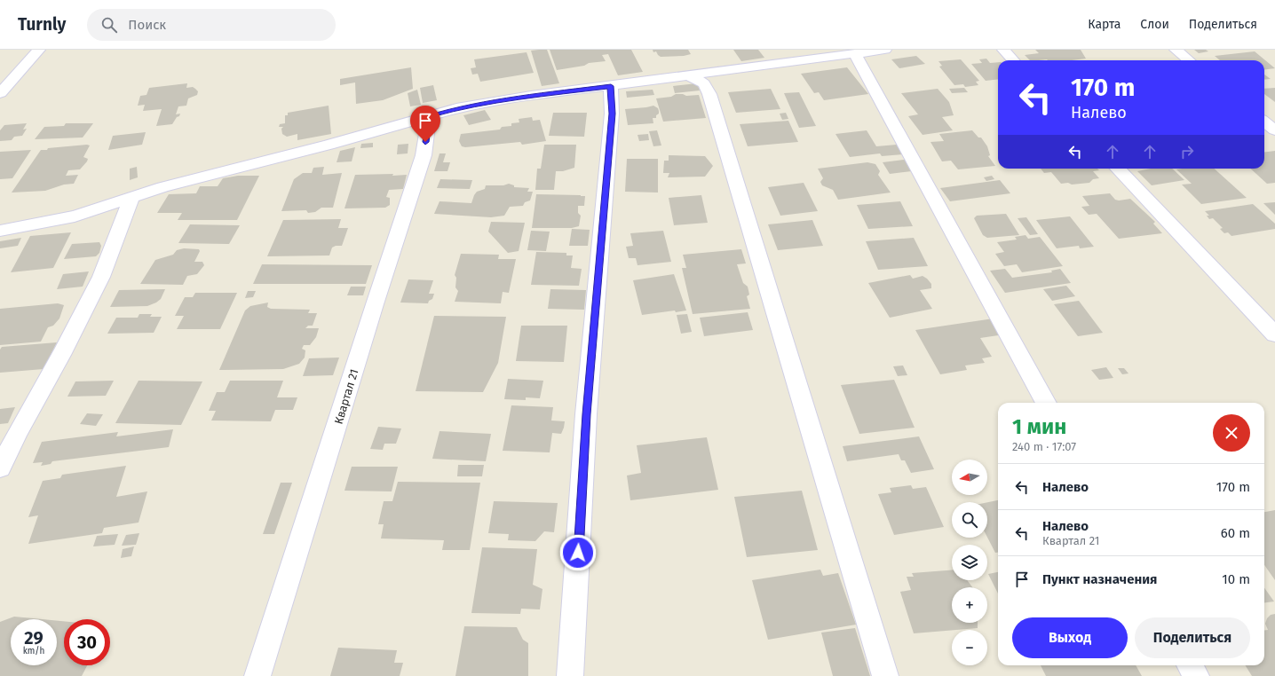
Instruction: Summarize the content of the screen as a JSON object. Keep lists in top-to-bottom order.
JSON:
{
  "streets": {
    "street": ["Квартал 21"]
  },
  "north": "left",
  "page": {
    "header": "Turnly",
    "search": "Поиск",
    "nav": ["Карта", "Слои", "Поделиться"],
    "turn": ["170 m", "Налево"],
    "heading": ["1 мин", "240 m · 17:07"],
    "map_buttons": ["+", "−"],
    "list": [
      {
        "name": "Налево",
        "value": "170 m"
      },
      {
        "name": "Налево",
        "note": "Квартал 21",
        "value": "60 m"
      },
      {
        "name": "Пункт назначения",
        "value": "10 m"
      }
    ],
    "buttons": ["Выход", "Поделиться"],
    "speed": "29 km/h",
    "limit": "30"
  }
}
